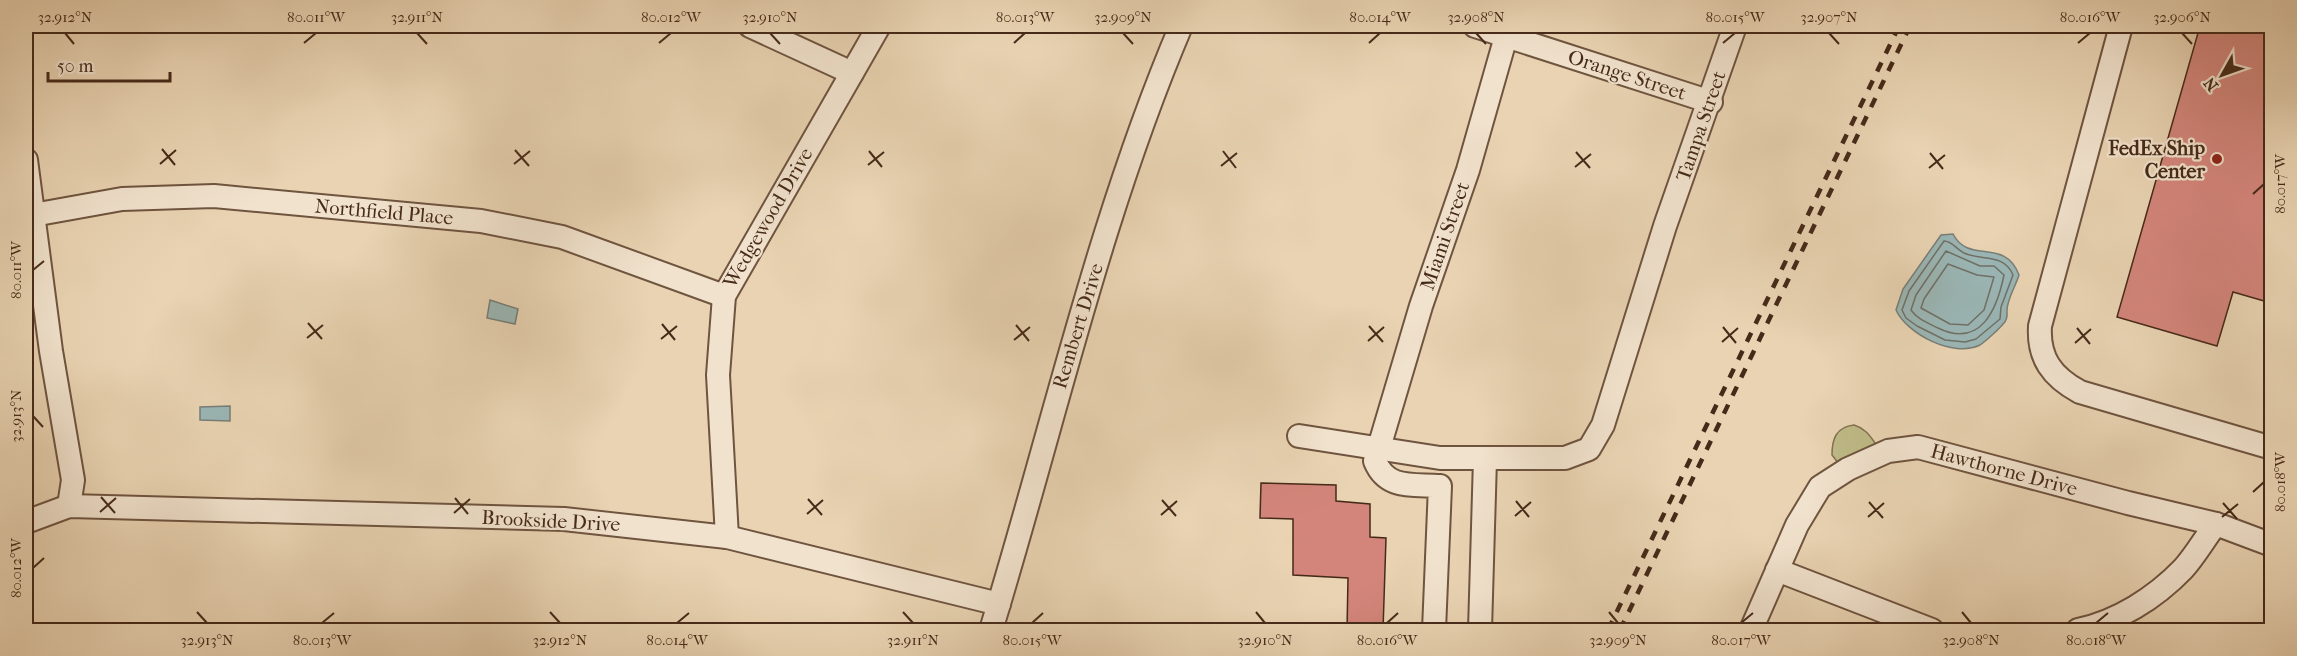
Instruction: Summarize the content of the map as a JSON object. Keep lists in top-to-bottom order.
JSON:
{
  "streets": {
    "street": [
      "Orange Street",
      "Tampa Street",
      "Northfield Place",
      "Wedgewood Drive",
      "Miami Street",
      "Rembert Drive",
      "Hawthorne Drive",
      "Brookside Drive"
    ]
  },
  "crossings": [
    ["Orange Street", "Tampa Street"],
    ["Orange Street", "Miami Street"],
    ["Tampa Street", "Miami Street"],
    ["Northfield Place", "Wedgewood Drive"],
    ["Wedgewood Drive", "Brookside Drive"],
    ["Rembert Drive", "Brookside Drive"]
  ],
  "places": ["FedEx Ship Center"],
  "scale_bar": "50 m",
  "north": "bottom left",
  "coordinates": [
    "32.912°N",
    "80.011°W",
    "32.911°N",
    "80.012°W",
    "32.910°N",
    "80.013°W",
    "32.909°N",
    "80.014°W",
    "32.908°N",
    "80.015°W",
    "32.907°N",
    "80.016°W",
    "32.906°N",
    "80.017°W",
    "32.913°N",
    "80.018°W"
  ]
}
